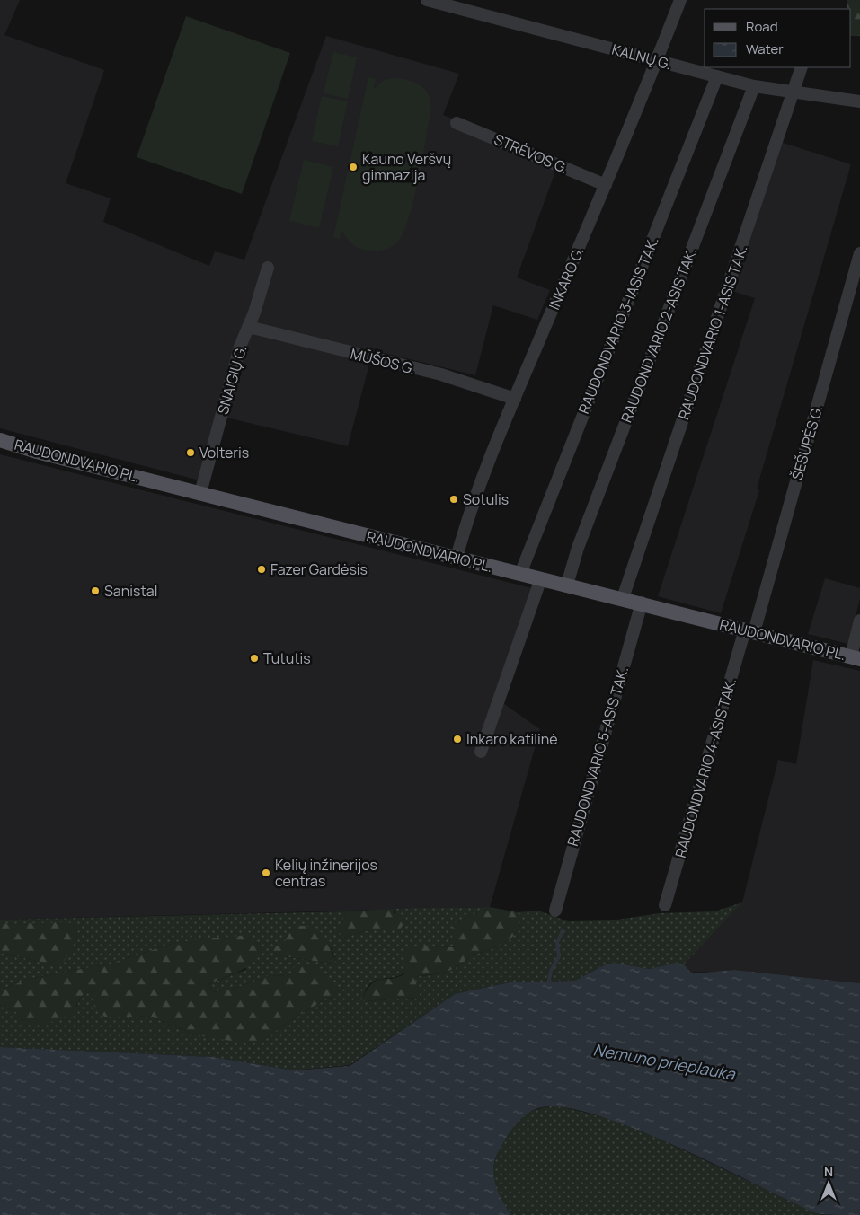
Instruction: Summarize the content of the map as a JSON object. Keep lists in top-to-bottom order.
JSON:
{
  "streets": {
    "main road": ["RAUDONDVARIO PL."],
    "street": [
      "KALNŲ G.",
      "STRĖVOS G.",
      "INKARO G.",
      "RAUDONDVARIO 3-IASIS TAK.",
      "RAUDONDVARIO 1-ASIS TAK.",
      "RAUDONDVARIO 2-ASIS TAK.",
      "MŪŠOS G.",
      "SNAIGIŲ G.",
      "ŠEŠUPĖS G.",
      "RAUDONDVARIO 5-ASIS TAK.",
      "RAUDONDVARIO 4-ASIS TAK."
    ]
  },
  "crossings": [
    ["KALNŲ G.", "INKARO G."],
    ["KALNŲ G.", "RAUDONDVARIO 3-IASIS TAK."],
    ["KALNŲ G.", "RAUDONDVARIO 1-ASIS TAK."],
    ["KALNŲ G.", "RAUDONDVARIO 2-ASIS TAK."],
    ["STRĖVOS G.", "INKARO G."],
    ["INKARO G.", "MŪŠOS G."],
    ["INKARO G.", "RAUDONDVARIO PL."],
    ["RAUDONDVARIO 3-IASIS TAK.", "RAUDONDVARIO PL."],
    ["RAUDONDVARIO 1-ASIS TAK.", "RAUDONDVARIO PL."],
    ["RAUDONDVARIO 2-ASIS TAK.", "RAUDONDVARIO PL."],
    ["MŪŠOS G.", "SNAIGIŲ G."],
    ["SNAIGIŲ G.", "RAUDONDVARIO PL."],
    ["ŠEŠUPĖS G.", "RAUDONDVARIO PL."],
    ["ŠEŠUPĖS G.", "RAUDONDVARIO 4-ASIS TAK."],
    ["RAUDONDVARIO PL.", "RAUDONDVARIO 5-ASIS TAK."],
    ["RAUDONDVARIO PL.", "RAUDONDVARIO 4-ASIS TAK."]
  ],
  "water": ["Nemuno prieplauka"],
  "places": [
    "Kauno Veršvų gimnazija",
    "Volteris",
    "Sotulis",
    "Fazer Gardėsis",
    "Sanistal",
    "Tututis",
    "Inkaro katilinė",
    "Kelių inžinerijos centras"
  ],
  "legend": ["Road", "Water"],
  "north": "top"
}
